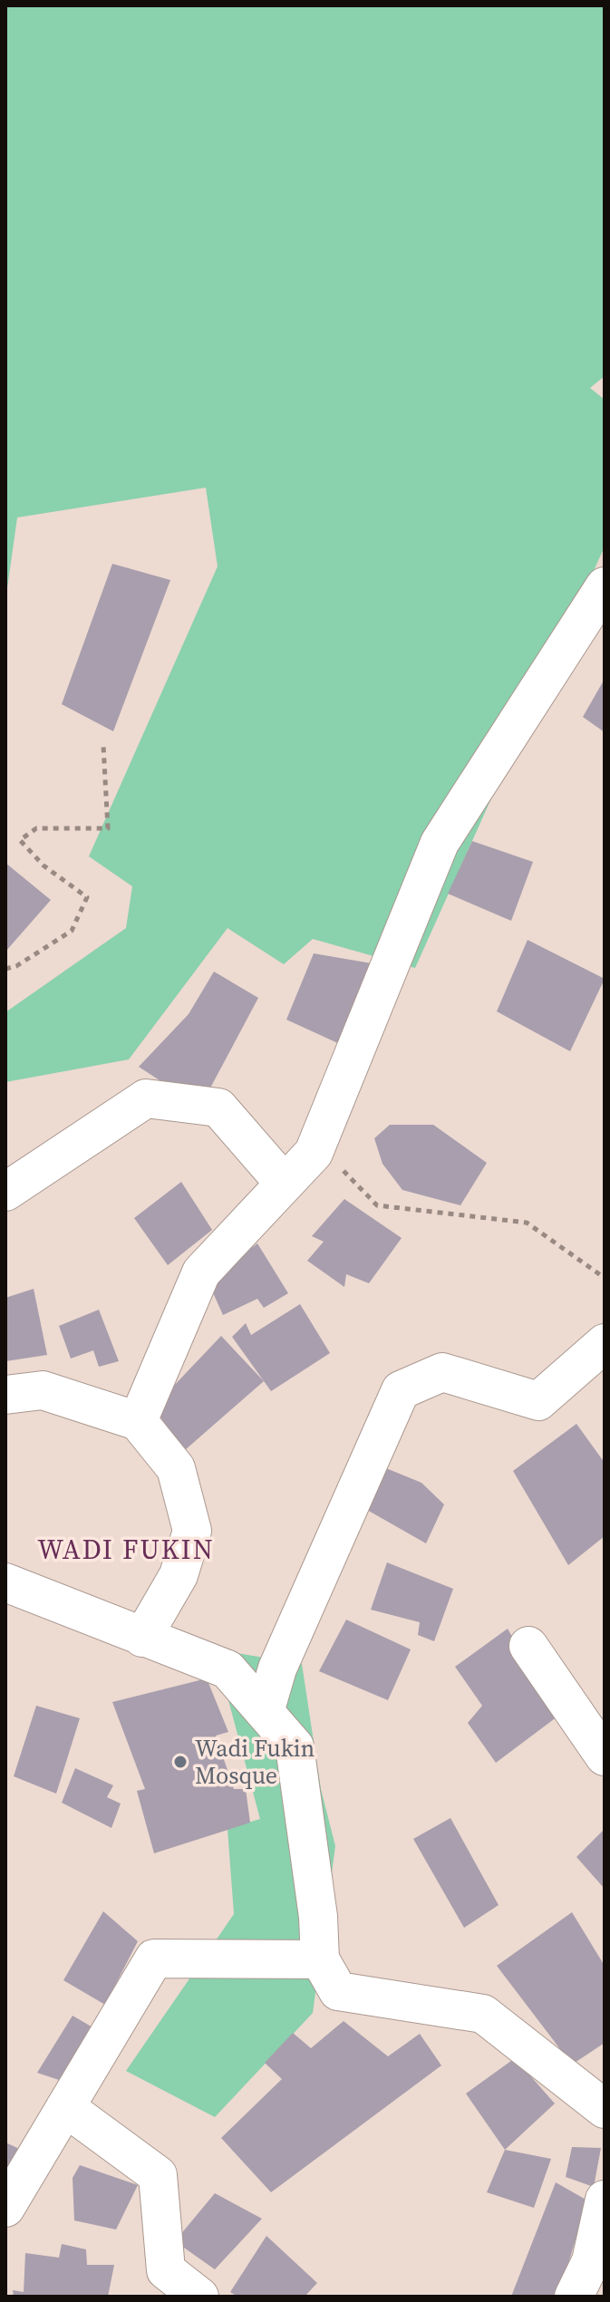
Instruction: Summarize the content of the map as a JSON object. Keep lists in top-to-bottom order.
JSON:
{
  "districts": ["WADI FUKIN"],
  "places": ["Wadi Fukin Mosque"]
}
